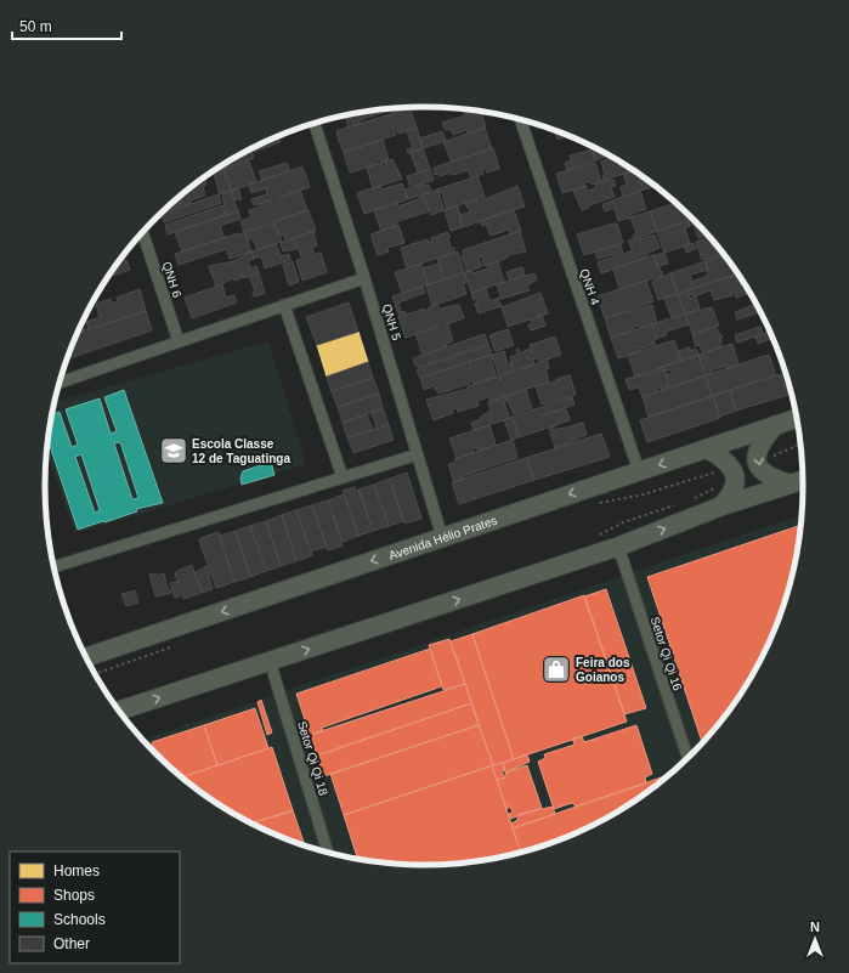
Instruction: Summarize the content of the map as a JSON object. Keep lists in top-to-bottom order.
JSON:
{
  "streets": {
    "main road": ["Avenida Hélio Prates"],
    "street": [
      "QNH 6",
      "QNH 4",
      "QNH 5",
      "Setor Qi Qi 16",
      "Setor Qi Qi 18"
    ]
  },
  "crossings": [
    ["QNH 4", "Avenida Hélio Prates"],
    ["QNH 5", "Avenida Hélio Prates"]
  ],
  "places": {
    "school or university": ["Escola Classe 12 de Taguatinga"],
    "shop": ["Feira dos Goianos"]
  },
  "legend": [
    "Homes",
    "Shops",
    "Schools",
    "Other"
  ],
  "scale_bar": "50 m",
  "north": "top"
}
